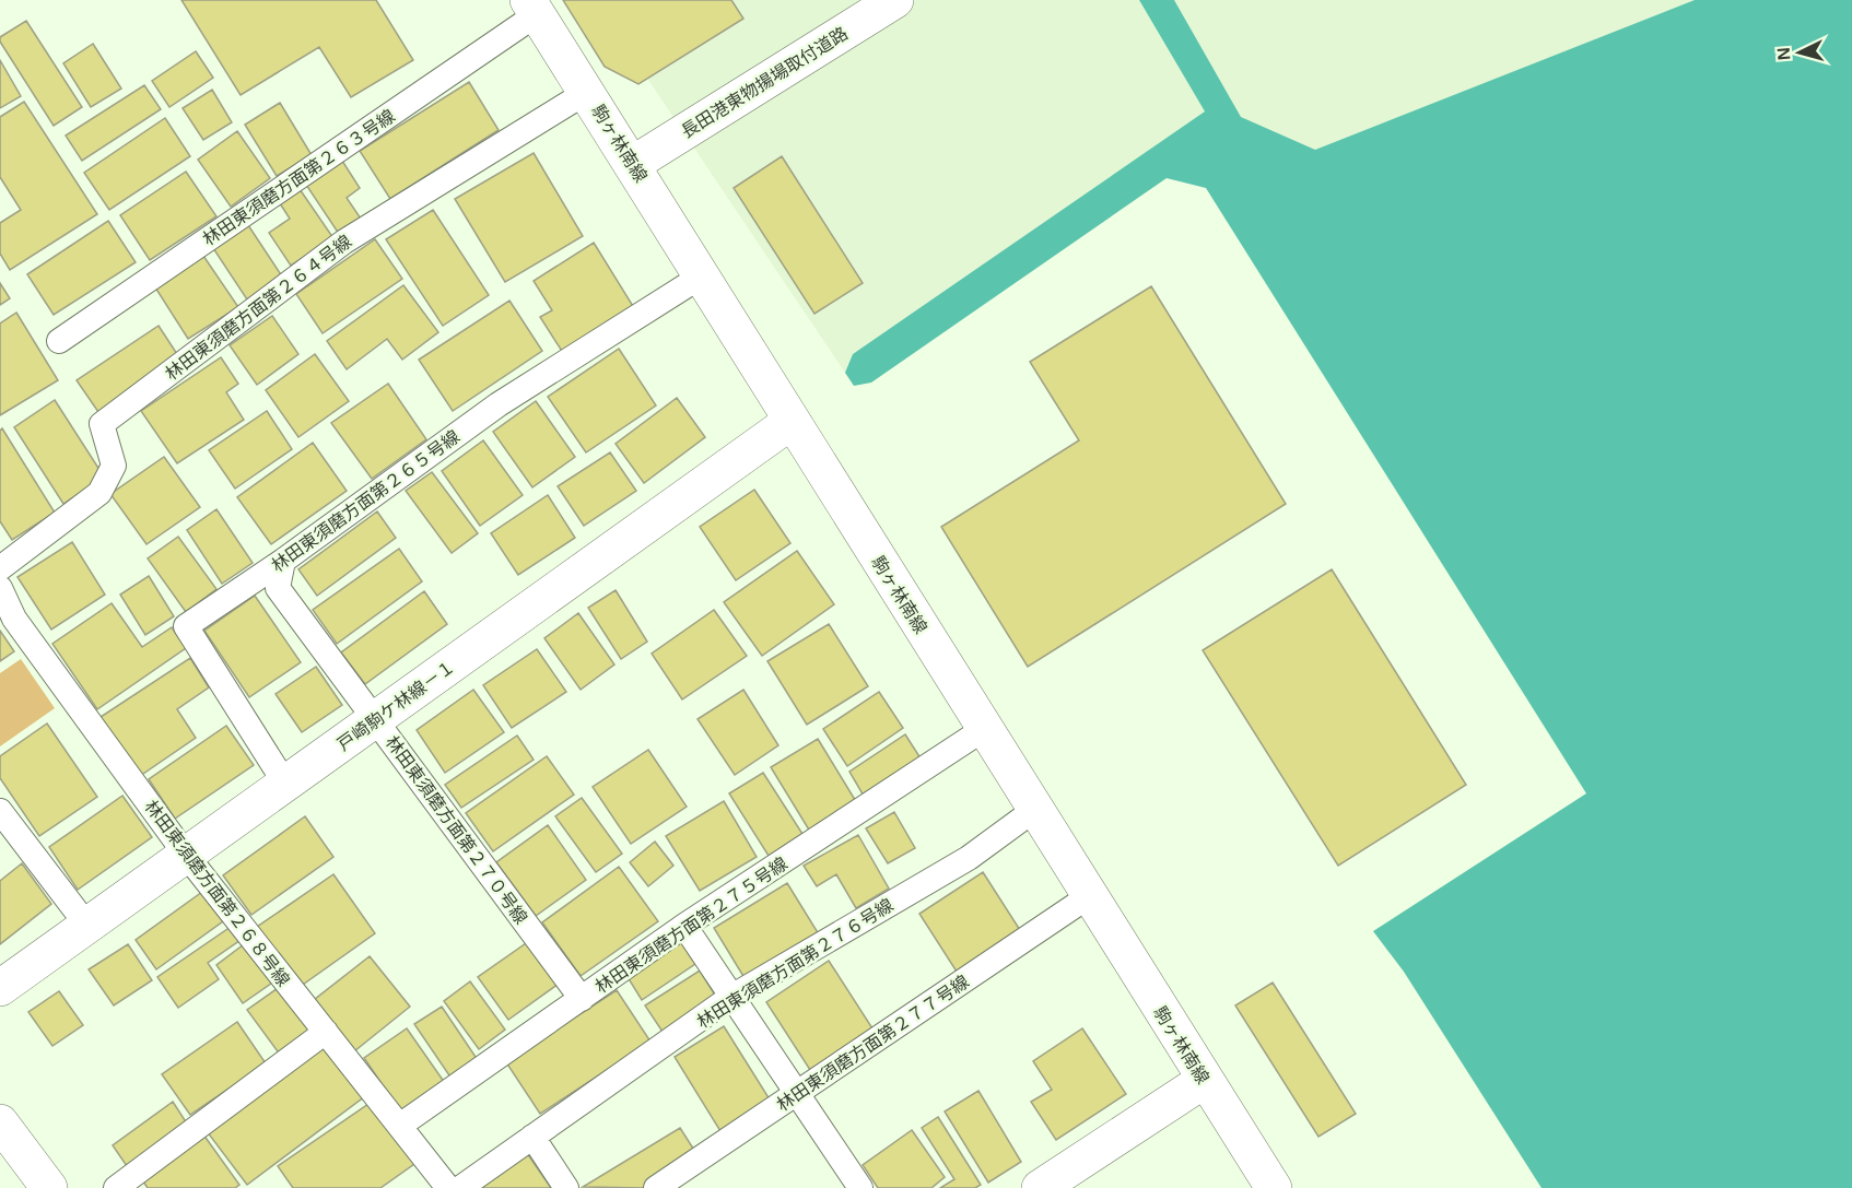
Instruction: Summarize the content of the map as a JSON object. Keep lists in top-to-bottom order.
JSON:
{
  "streets": {
    "street": ["長田港東物揚場取付道路", "駒ヶ林南線", "戸崎駒ケ林線－１"],
    "lane": [
      "林田東須磨方面第２６３号線",
      "林田東須磨方面第２６４号線",
      "林田東須磨方面第２６５号線",
      "林田東須磨方面第２７０号線",
      "林田東須磨方面第２６８号線",
      "林田東須磨方面第２７５号線",
      "林田東須磨方面第２７６号線",
      "林田東須磨方面第２７７号線"
    ]
  },
  "crossings": [
    ["長田港東物揚場取付道路", "駒ヶ林南線"],
    ["駒ヶ林南線", "林田東須磨方面第２６３号線"],
    ["駒ヶ林南線", "林田東須磨方面第２６４号線"],
    ["駒ヶ林南線", "林田東須磨方面第２６５号線"],
    ["駒ヶ林南線", "戸崎駒ケ林線－１"],
    ["駒ヶ林南線", "林田東須磨方面第２７５号線"],
    ["駒ヶ林南線", "林田東須磨方面第２７６号線"],
    ["駒ヶ林南線", "林田東須磨方面第２７７号線"],
    ["林田東須磨方面第２６５号線", "戸崎駒ケ林線－１"],
    ["林田東須磨方面第２６５号線", "林田東須磨方面第２７０号線"],
    ["戸崎駒ケ林線－１", "林田東須磨方面第２７０号線"],
    ["戸崎駒ケ林線－１", "林田東須磨方面第２６８号線"],
    ["林田東須磨方面第２７０号線", "林田東須磨方面第２７５号線"],
    ["林田東須磨方面第２６８号線", "林田東須磨方面第２７５号線"]
  ],
  "north": "left"
}
